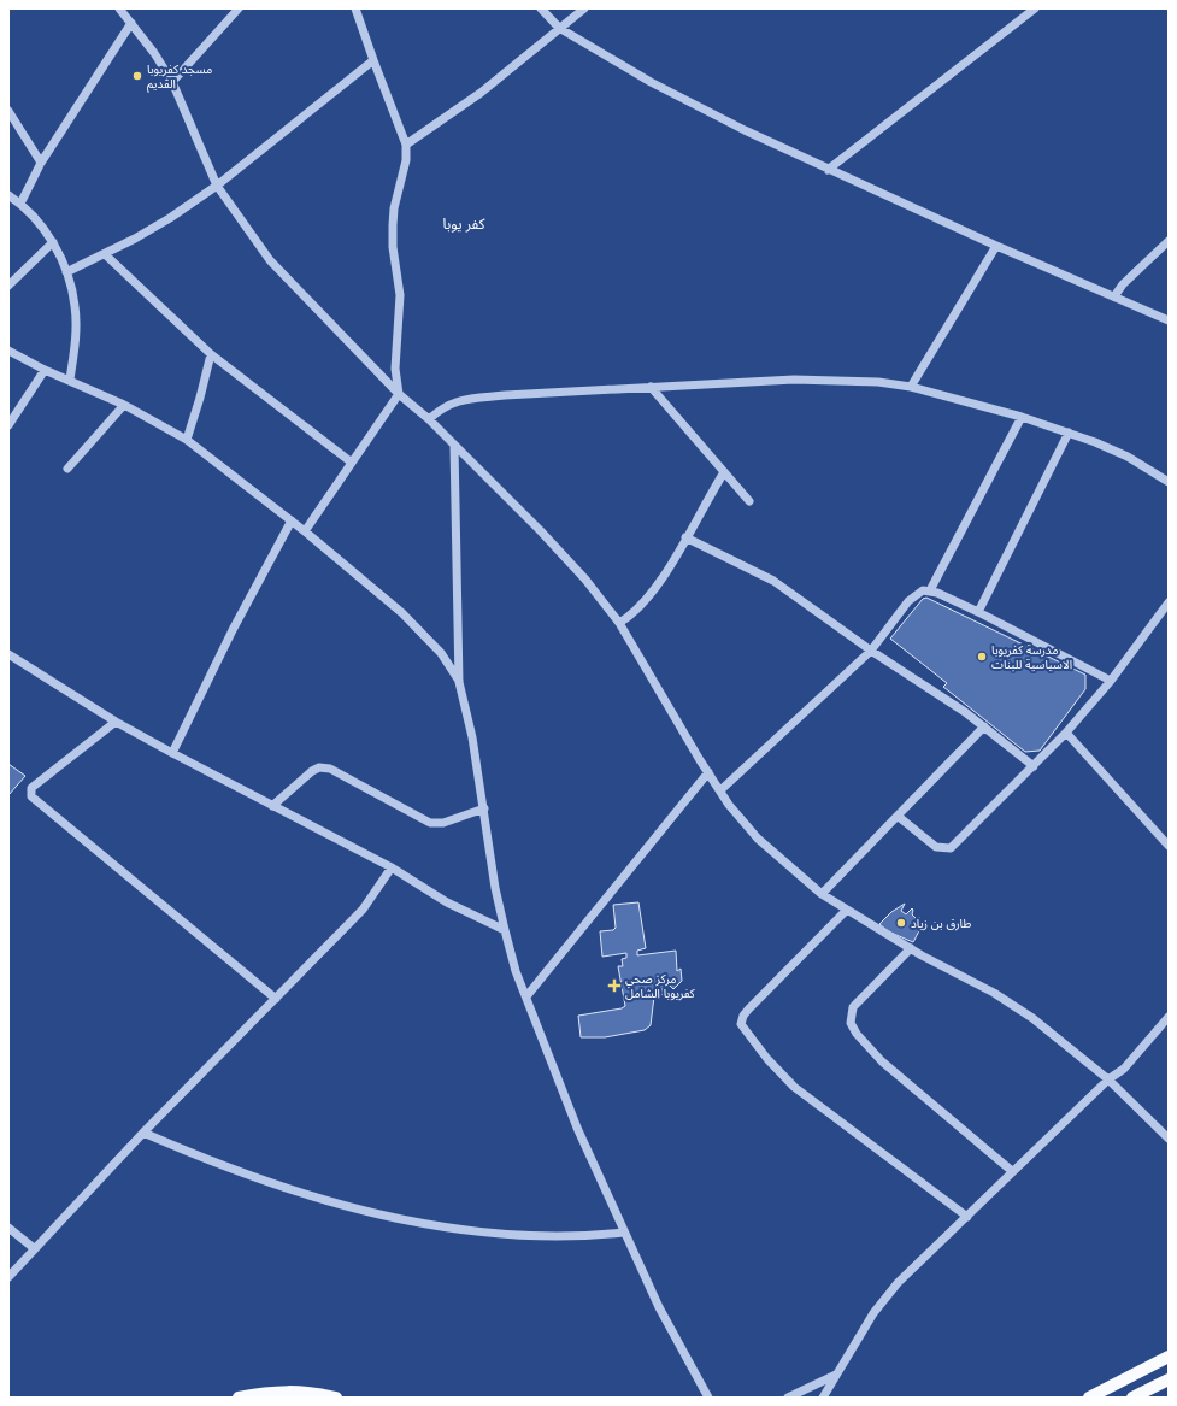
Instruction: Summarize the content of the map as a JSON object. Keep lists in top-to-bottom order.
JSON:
{
  "districts": ["كفر يوبا"],
  "places": {
    "other": ["مسجد كفريوبا القديم", "مدرسة كفريوبا الاسياسية للبنات", "طارق بن زياد"],
    "health": ["مركز صحي كفريوبا الشامل"]
  }
}
